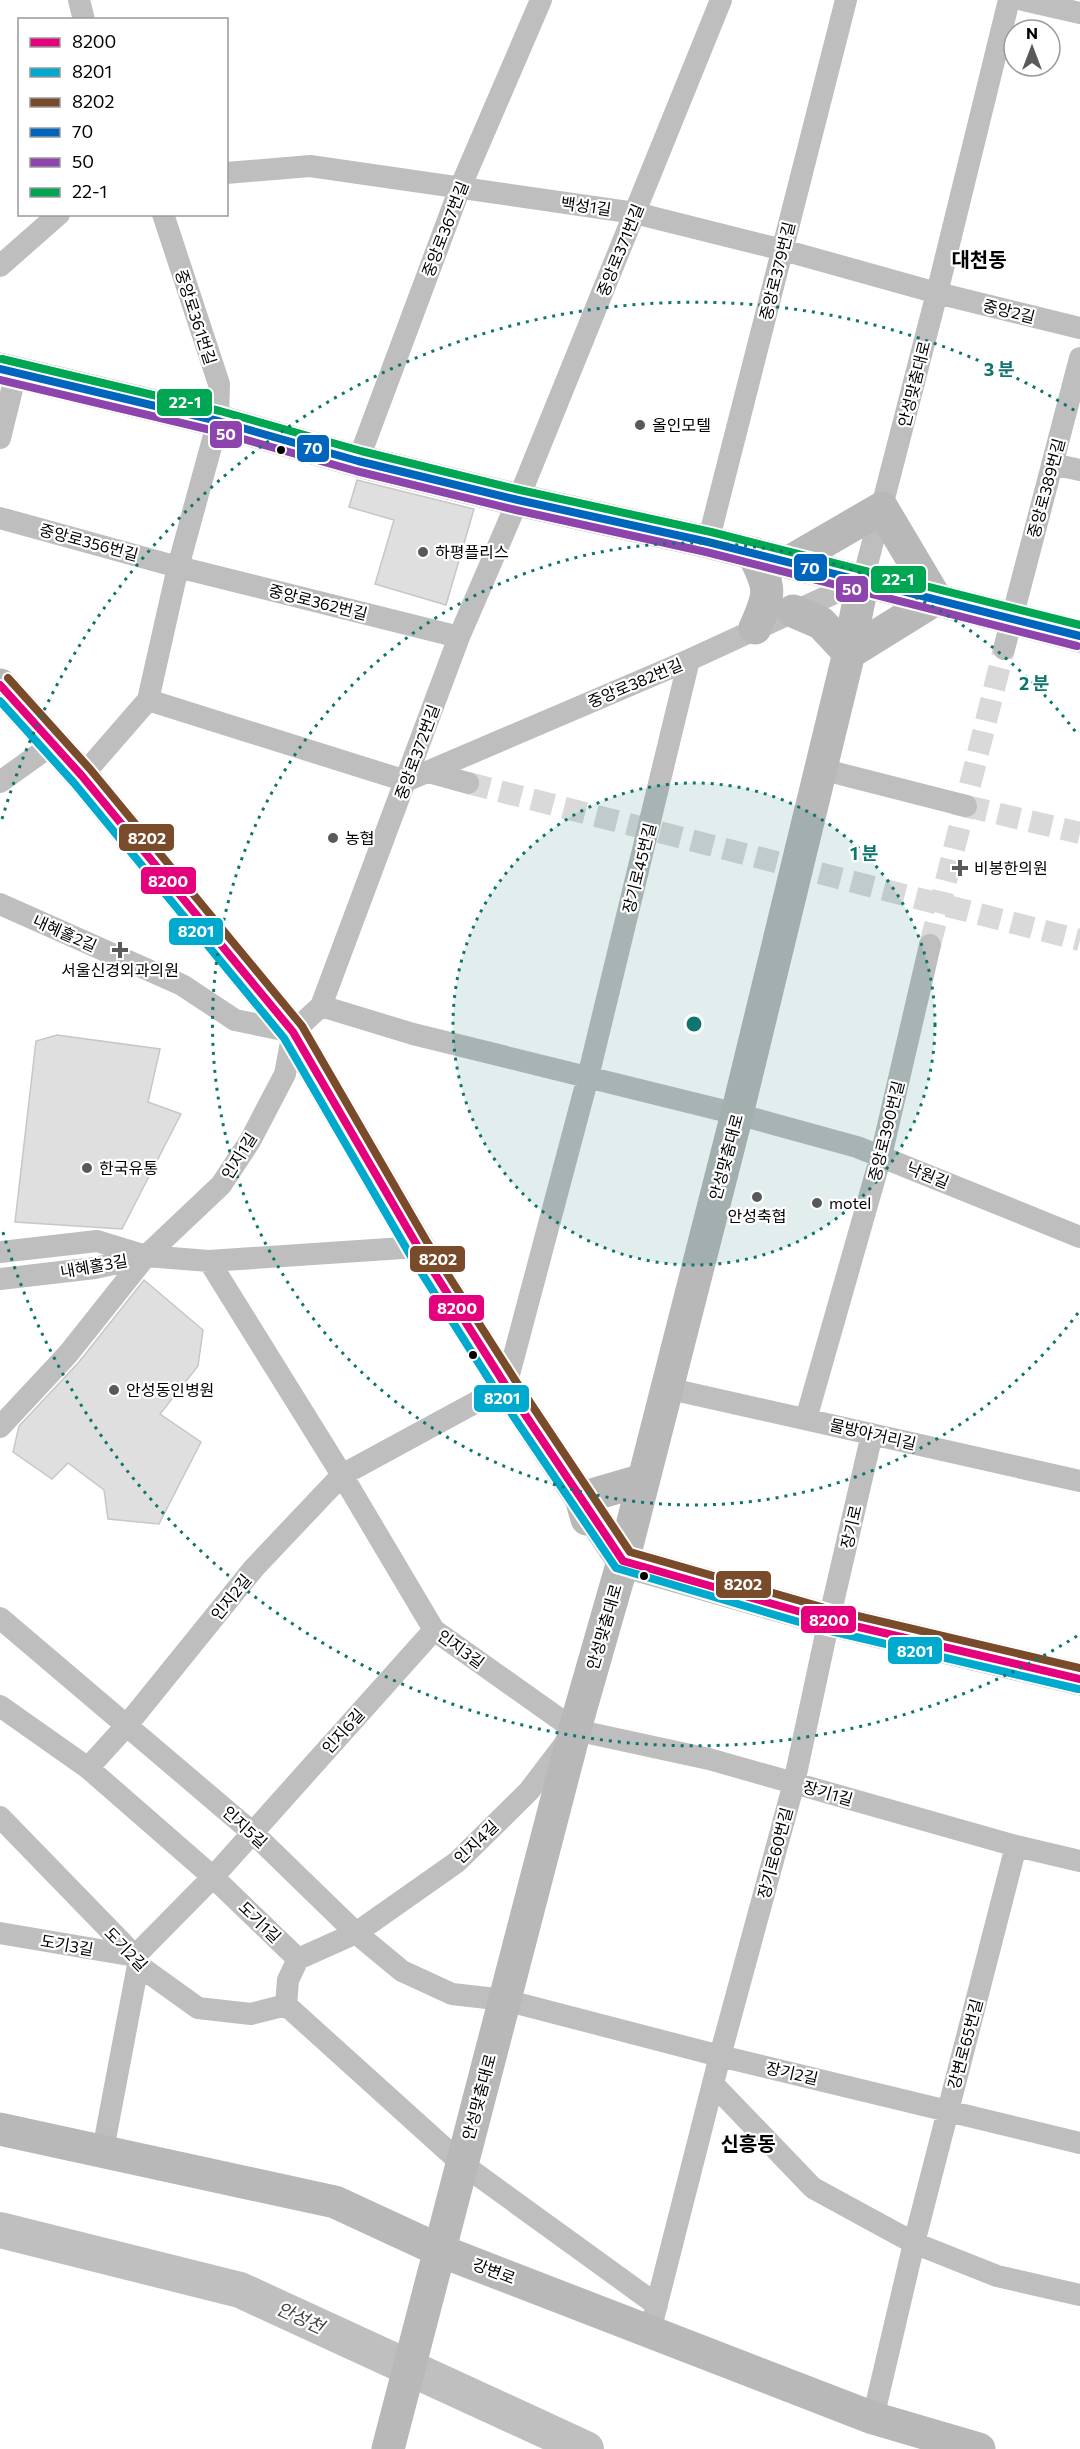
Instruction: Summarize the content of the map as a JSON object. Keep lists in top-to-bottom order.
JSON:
{
  "streets": {
    "main road": ["안성맞춤대로", "강변로"],
    "street": [
      "백성1길",
      "중앙로367번길",
      "중앙로371번길",
      "중앙로379번길",
      "중앙2길",
      "중앙로361번길",
      "중앙로389번길",
      "중앙로356번길",
      "중앙로362번길",
      "중앙로382번길",
      "중앙로372번길",
      "장기로45번길",
      "내혜홀2길",
      "중앙로390번길",
      "인지1길",
      "낙원길",
      "내혜홀3길",
      "물방아거리길",
      "장기로",
      "인지2길",
      "인지3길",
      "인지6길",
      "장기1길",
      "인지5길",
      "인지4길",
      "장기로60번길",
      "도기1길",
      "도기3길",
      "도기2길",
      "강변로65번길",
      "장기2길"
    ]
  },
  "crossings": [
    ["백성1길", "중앙로367번길"],
    ["백성1길", "중앙로371번길"],
    ["백성1길", "중앙로379번길"],
    ["백성1길", "중앙2길"],
    ["백성1길", "안성맞춤대로"],
    ["중앙로371번길", "중앙로372번길"],
    ["중앙2길", "안성맞춤대로"],
    ["안성맞춤대로", "중앙로382번길"],
    ["안성맞춤대로", "낙원길"],
    ["안성맞춤대로", "물방아거리길"],
    ["안성맞춤대로", "인지3길"],
    ["안성맞춤대로", "장기1길"],
    ["안성맞춤대로", "인지5길"],
    ["안성맞춤대로", "인지4길"],
    ["안성맞춤대로", "장기2길"],
    ["안성맞춤대로", "강변로"],
    ["중앙로356번길", "중앙로362번길"],
    ["중앙로362번길", "중앙로372번길"],
    ["중앙로382번길", "중앙로372번길"],
    ["중앙로382번길", "장기로45번길"],
    ["중앙로372번길", "내혜홀2길"],
    ["중앙로372번길", "인지1길"],
    ["장기로45번길", "인지2길"],
    ["내혜홀2길", "인지1길"],
    ["중앙로390번길", "낙원길"],
    ["중앙로390번길", "물방아거리길"],
    ["인지1길", "내혜홀3길"],
    ["물방아거리길", "장기로"],
    ["장기로", "장기로60번길"],
    ["인지2길", "인지3길"],
    ["인지2길", "인지5길"],
    ["인지2길", "도기1길"],
    ["인지3길", "인지6길"],
    ["인지3길", "장기1길"],
    ["인지3길", "인지4길"],
    ["인지6길", "인지5길"],
    ["인지6길", "도기1길"],
    ["인지6길", "도기3길"],
    ["인지6길", "도기2길"],
    ["장기1길", "인지4길"],
    ["장기1길", "장기로60번길"],
    ["장기1길", "강변로65번길"],
    ["인지5길", "인지4길"],
    ["인지5길", "장기2길"],
    ["인지4길", "도기1길"],
    ["장기로60번길", "장기2길"],
    ["장기로60번길", "강변로"],
    ["도기3길", "도기2길"],
    ["강변로65번길", "장기2길"],
    ["강변로65번길", "강변로"]
  ],
  "districts": ["대천동", "신흥동"],
  "water": ["안성천"],
  "places": {
    "other": [
      "올인모텔",
      "하평플리스",
      "농협",
      "한국유통",
      "안성축협",
      "motel",
      "안성동인병원"
    ],
    "health": ["비봉한의원", "서울신경외과의원"]
  },
  "lines": [
    "transit line 22-1",
    "transit line 70",
    "transit line 50",
    "transit line 8202",
    "transit line 8200",
    "transit line 8201"
  ],
  "legend": [
    "8200",
    "8201",
    "8202",
    "70",
    "50",
    "22-1"
  ],
  "north": "top",
  "rings": ["3 분", "2 분", "1 분"]
}
